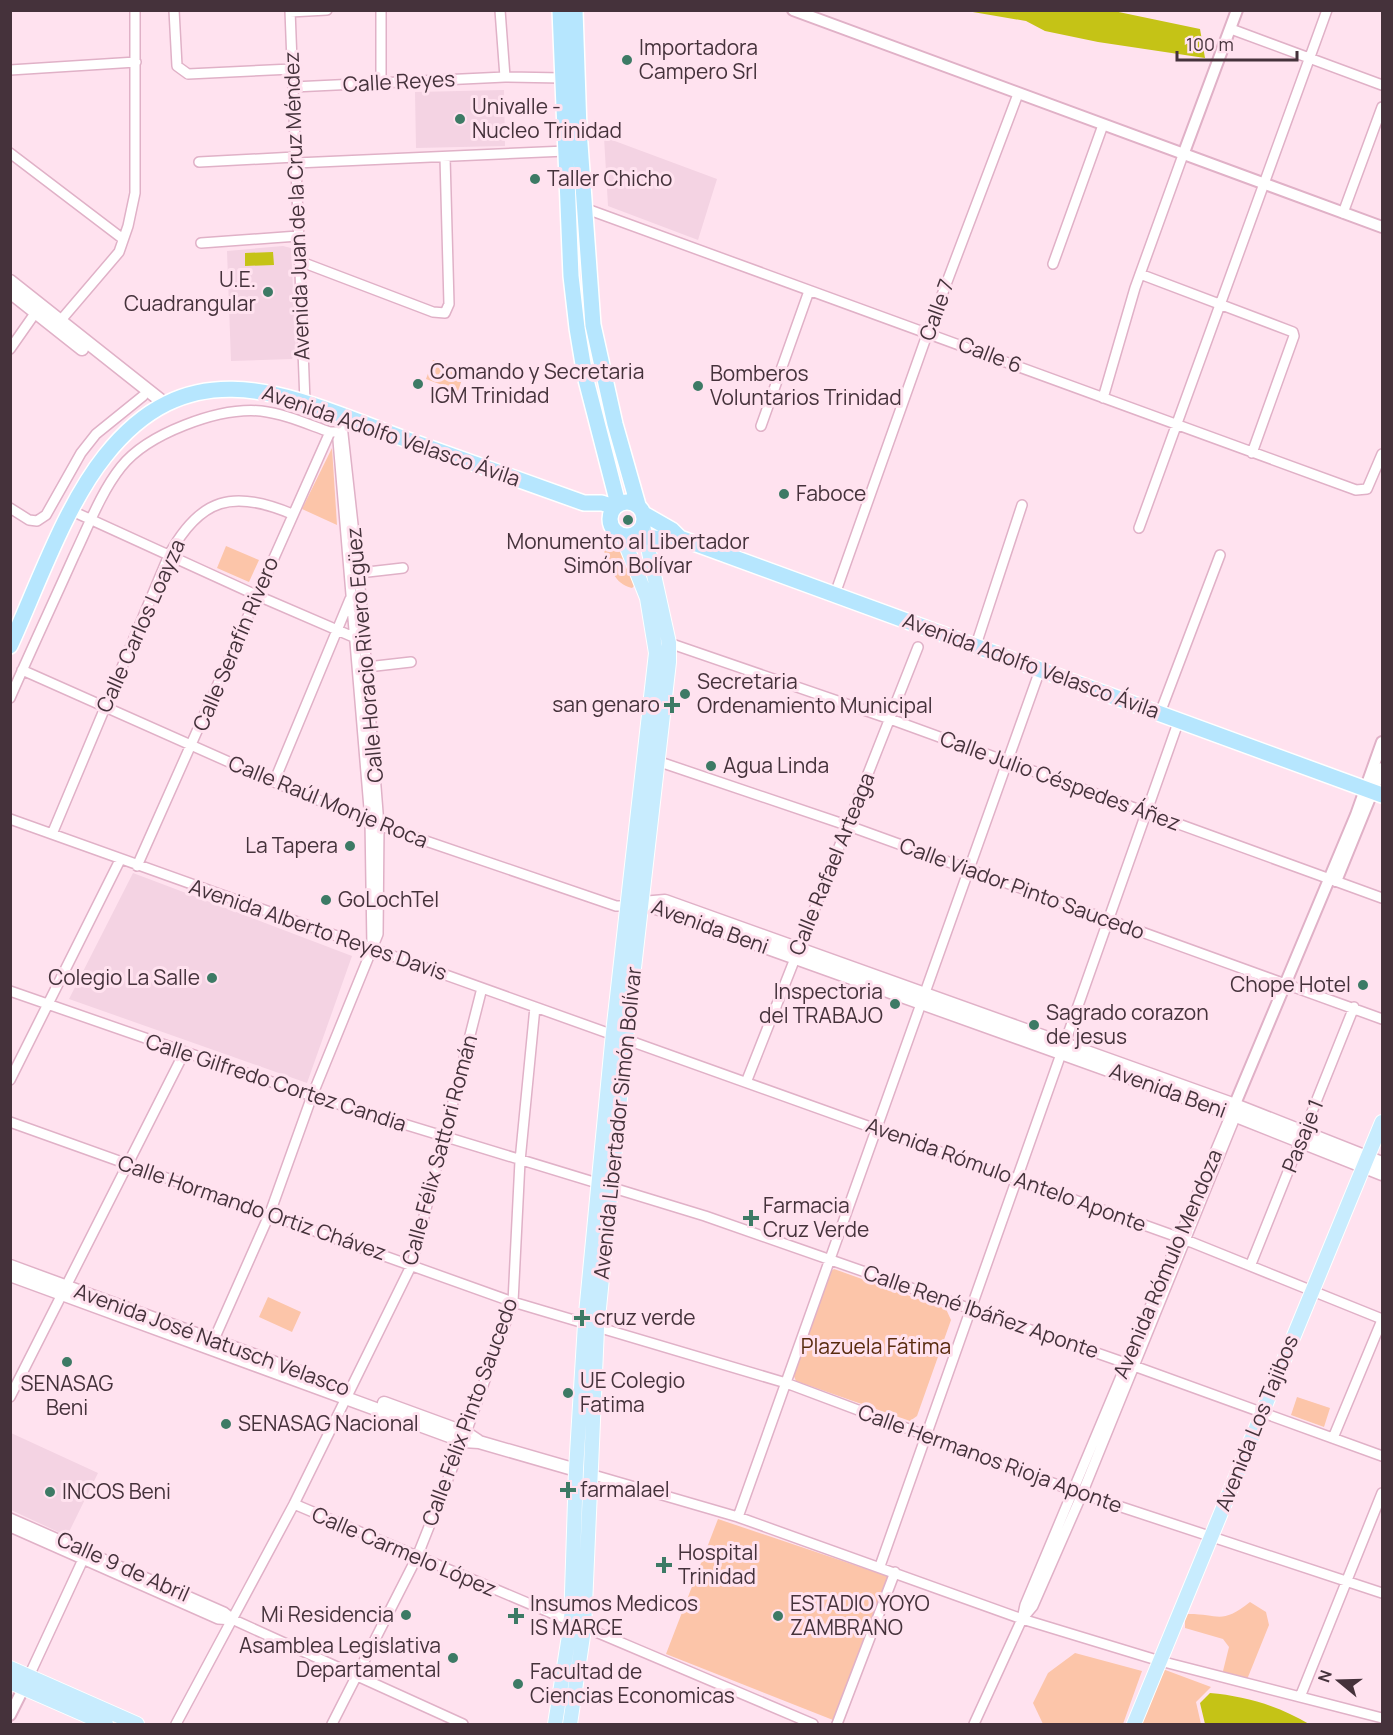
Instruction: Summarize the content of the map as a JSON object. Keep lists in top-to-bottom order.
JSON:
{
  "streets": {
    "highway": ["Avenida Adolfo Velasco Ávila"],
    "main road": [
      "Avenida Beni",
      "Avenida Libertador Simón Bolívar",
      "Avenida José Natusch Velasco",
      "Avenida Los Tajibos"
    ],
    "street": [
      "Calle Reyes",
      "Avenida Juan de la Cruz Méndez",
      "Calle 7",
      "Calle 6",
      "Calle Carlos Loayza",
      "Calle Serafín Rivero",
      "Calle Horacio Rivero Egüez",
      "Calle Julio Céspedes Áñez",
      "Calle Raúl Monje Roca",
      "Calle Rafael Arteaga",
      "Calle Viador Pinto Saucedo",
      "Avenida Alberto Reyes Davis",
      "Calle Gilfredo Cortez Candia",
      "Pasaje 1",
      "Calle Félix Sattori Román",
      "Avenida Rómulo Antelo Aponte",
      "Calle Hormando Ortiz Chávez",
      "Avenida Rómulo Mendoza",
      "Calle René Ibáñez Aponte",
      "Calle Félix Pinto Saucedo",
      "Calle Hermanos Rioja Aponte",
      "Calle Carmelo López",
      "Calle 9 de Abril"
    ]
  },
  "crossings": [
    ["Calle Reyes", "Avenida Juan de la Cruz Méndez"],
    ["Avenida Juan de la Cruz Méndez", "Avenida Adolfo Velasco Ávila"],
    ["Calle 7", "Calle 6"],
    ["Calle 7", "Avenida Adolfo Velasco Ávila"],
    ["Avenida Adolfo Velasco Ávila", "Calle Horacio Rivero Egüez"],
    ["Avenida Adolfo Velasco Ávila", "Avenida Libertador Simón Bolívar"],
    ["Avenida Adolfo Velasco Ávila", "Avenida Rómulo Mendoza"],
    ["Calle Carlos Loayza", "Calle Serafín Rivero"],
    ["Calle Carlos Loayza", "Calle Raúl Monje Roca"],
    ["Calle Carlos Loayza", "Avenida Alberto Reyes Davis"],
    ["Calle Serafín Rivero", "Calle Raúl Monje Roca"],
    ["Calle Serafín Rivero", "Avenida Alberto Reyes Davis"],
    ["Calle Horacio Rivero Egüez", "Calle Raúl Monje Roca"],
    ["Calle Horacio Rivero Egüez", "Avenida Alberto Reyes Davis"],
    ["Calle Horacio Rivero Egüez", "Calle Gilfredo Cortez Candia"],
    ["Calle Horacio Rivero Egüez", "Calle Hormando Ortiz Chávez"],
    ["Calle Horacio Rivero Egüez", "Avenida José Natusch Velasco"],
    ["Calle Julio Céspedes Áñez", "Calle Rafael Arteaga"],
    ["Calle Julio Céspedes Áñez", "Avenida Libertador Simón Bolívar"],
    ["Calle Julio Céspedes Áñez", "Avenida Rómulo Mendoza"],
    ["Calle Raúl Monje Roca", "Avenida Beni"],
    ["Calle Raúl Monje Roca", "Avenida Libertador Simón Bolívar"],
    ["Calle Rafael Arteaga", "Calle Viador Pinto Saucedo"],
    ["Calle Rafael Arteaga", "Avenida Beni"],
    ["Calle Rafael Arteaga", "Avenida Rómulo Antelo Aponte"],
    ["Calle Viador Pinto Saucedo", "Avenida Libertador Simón Bolívar"],
    ["Calle Viador Pinto Saucedo", "Pasaje 1"],
    ["Calle Viador Pinto Saucedo", "Avenida Rómulo Mendoza"],
    ["Avenida Beni", "Avenida Libertador Simón Bolívar"],
    ["Avenida Beni", "Pasaje 1"],
    ["Avenida Beni", "Avenida Rómulo Mendoza"],
    ["Avenida Beni", "Avenida Los Tajibos"],
    ["Avenida Alberto Reyes Davis", "Avenida Libertador Simón Bolívar"],
    ["Avenida Alberto Reyes Davis", "Calle Félix Sattori Román"],
    ["Avenida Alberto Reyes Davis", "Avenida Rómulo Antelo Aponte"],
    ["Avenida Alberto Reyes Davis", "Calle Félix Pinto Saucedo"],
    ["Calle Gilfredo Cortez Candia", "Avenida Libertador Simón Bolívar"],
    ["Calle Gilfredo Cortez Candia", "Calle Félix Sattori Román"],
    ["Calle Gilfredo Cortez Candia", "Calle René Ibáñez Aponte"],
    ["Calle Gilfredo Cortez Candia", "Calle Félix Pinto Saucedo"],
    ["Avenida Libertador Simón Bolívar", "Avenida Rómulo Antelo Aponte"],
    ["Avenida Libertador Simón Bolívar", "Calle Hormando Ortiz Chávez"],
    ["Avenida Libertador Simón Bolívar", "Calle René Ibáñez Aponte"],
    ["Avenida Libertador Simón Bolívar", "Avenida José Natusch Velasco"],
    ["Avenida Libertador Simón Bolívar", "Calle Hermanos Rioja Aponte"],
    ["Avenida Libertador Simón Bolívar", "Calle Carmelo López"],
    ["Pasaje 1", "Avenida Rómulo Antelo Aponte"],
    ["Calle Félix Sattori Román", "Calle Hormando Ortiz Chávez"],
    ["Calle Félix Sattori Román", "Avenida José Natusch Velasco"],
    ["Calle Félix Sattori Román", "Calle Carmelo López"],
    ["Calle Félix Sattori Román", "Calle 9 de Abril"],
    ["Avenida Rómulo Antelo Aponte", "Avenida Rómulo Mendoza"],
    ["Avenida Rómulo Antelo Aponte", "Avenida Los Tajibos"],
    ["Calle Hormando Ortiz Chávez", "Calle Félix Pinto Saucedo"],
    ["Calle Hormando Ortiz Chávez", "Calle Hermanos Rioja Aponte"],
    ["Avenida Rómulo Mendoza", "Calle René Ibáñez Aponte"],
    ["Avenida Rómulo Mendoza", "Calle Hermanos Rioja Aponte"],
    ["Calle René Ibáñez Aponte", "Avenida Los Tajibos"],
    ["Avenida José Natusch Velasco", "Calle Félix Pinto Saucedo"],
    ["Calle Félix Pinto Saucedo", "Calle Carmelo López"],
    ["Calle Félix Pinto Saucedo", "Calle 9 de Abril"],
    ["Avenida Los Tajibos", "Calle Hermanos Rioja Aponte"]
  ],
  "parks": ["Plazuela Fátima"],
  "places": {
    "other": [
      "Importadora Campero Srl",
      "Univalle - Nucleo Trinidad",
      "Taller Chicho",
      "U.E. Cuadrangular",
      "Comando y Secretaria IGM Trinidad",
      "Bomberos Voluntarios Trinidad",
      "Faboce",
      "Monumento al Libertador Simón Bolívar",
      "Secretaria Ordenamiento Municipal",
      "Agua Linda",
      "La Tapera",
      "GoLochTel",
      "Colegio La Salle",
      "Chope Hotel",
      "Inspectoria del TRABAJO",
      "Sagrado corazon de jesus",
      "SENASAG Beni",
      "UE Colegio Fatima",
      "SENASAG Nacional",
      "INCOS Beni",
      "Mi Residencia",
      "ESTADIO YOYO ZAMBRANO",
      "Asamblea Legislativa Departamental",
      "Facultad de Ciencias Economicas"
    ],
    "health": [
      "san genaro",
      "Farmacia Cruz Verde",
      "cruz verde",
      "farmalael",
      "Hospital Trinidad",
      "Insumos Medicos IS MARCE"
    ]
  },
  "scale_bar": "100 m",
  "north": "left"
}
